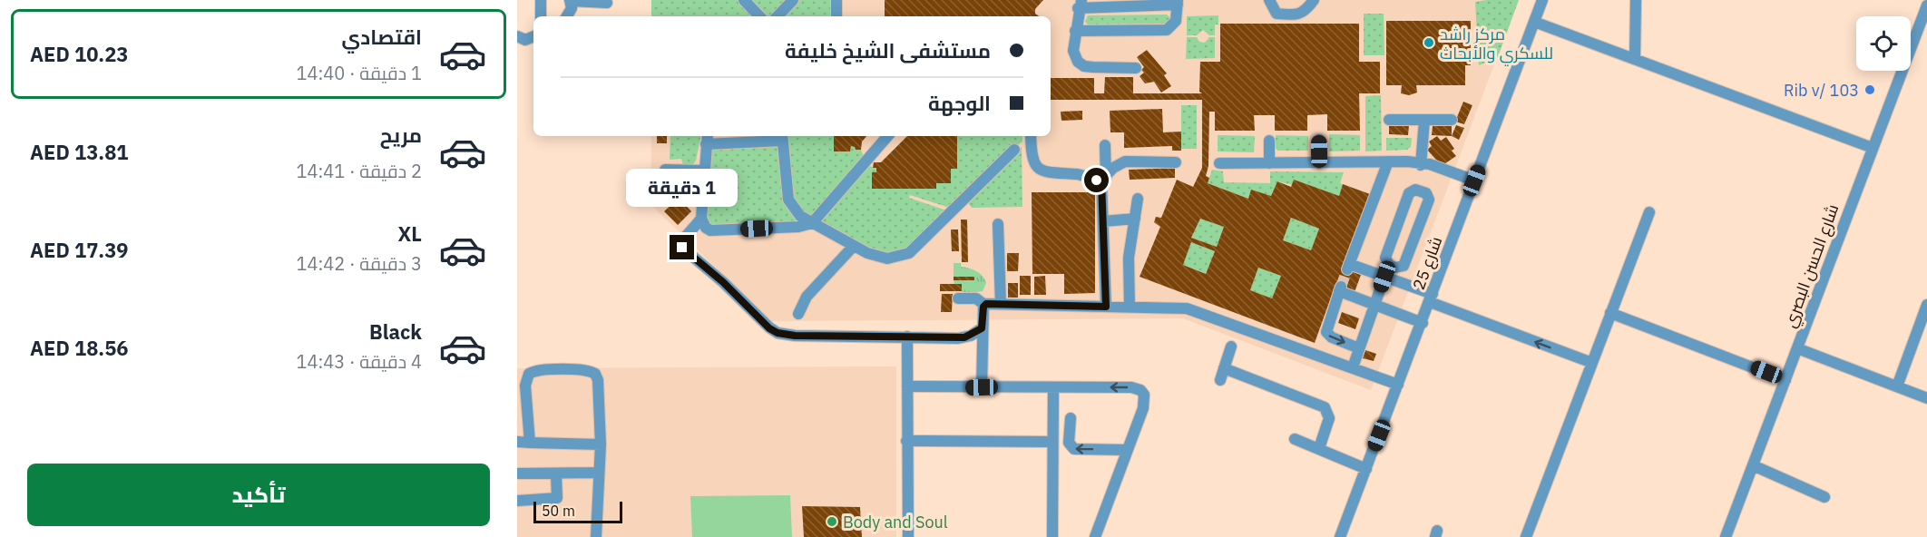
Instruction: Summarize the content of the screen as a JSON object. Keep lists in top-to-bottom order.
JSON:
{
  "streets": {
    "street": ["شارع 25", "شارع الحسن البصري"]
  },
  "places": ["مركز راشد للسكري والأبحاث", "Rib v/ 103", "Body and Soul"],
  "scale_bar": "50 m",
  "page": {
    "list": [
      {
        "name": "اقتصادي",
        "note": "1 دقيقة · 14:40",
        "value": "AED 10.23"
      },
      {
        "name": "مريح",
        "note": "2 دقيقة · 14:41",
        "value": "AED 13.81"
      },
      {
        "name": "XL",
        "note": "3 دقيقة · 14:42",
        "value": "AED 17.39"
      },
      {
        "name": "Black",
        "note": "4 دقيقة · 14:43",
        "value": "AED 18.56"
      }
    ],
    "banner": ["مستشفى الشيخ خليفة", "الوجهة"],
    "bubble": "1 دقيقة",
    "buttons": "تأكيد",
    "scale": "50 m"
  }
}
